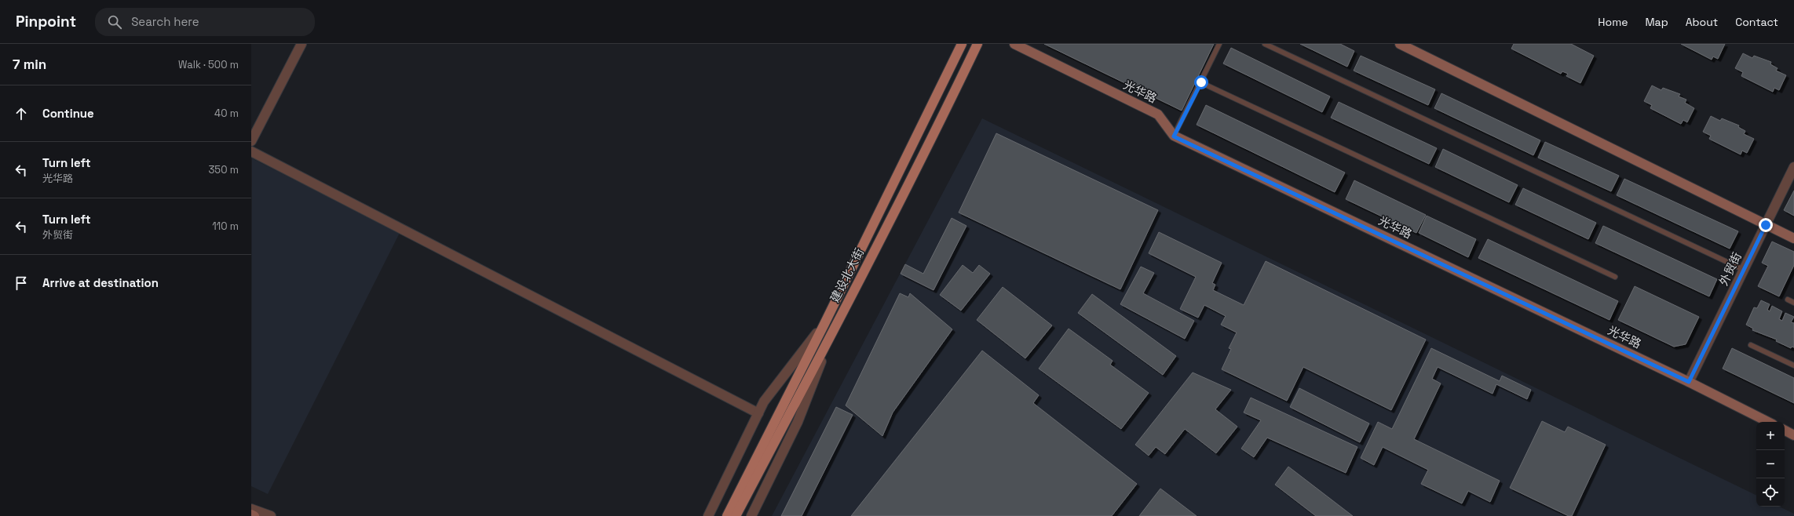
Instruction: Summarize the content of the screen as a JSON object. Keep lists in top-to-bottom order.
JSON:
{
  "streets": {
    "main road": ["建设北大街"],
    "street": ["光华路", "外贸街"]
  },
  "crossings": [
    ["光华路", "外贸街"]
  ],
  "page": {
    "header": "Pinpoint",
    "search": "Search here",
    "nav": [
      "Home",
      "Map",
      "About",
      "Contact"
    ],
    "heading": ["7 min", "Walk · 500 m"],
    "list": [
      ["Continue", "40 m"],
      ["Turn left", "光华路", "350 m"],
      ["Turn left", "外贸街", "110 m"],
      "Arrive at destination"
    ],
    "map_buttons": ["+", "−"]
  }
}
